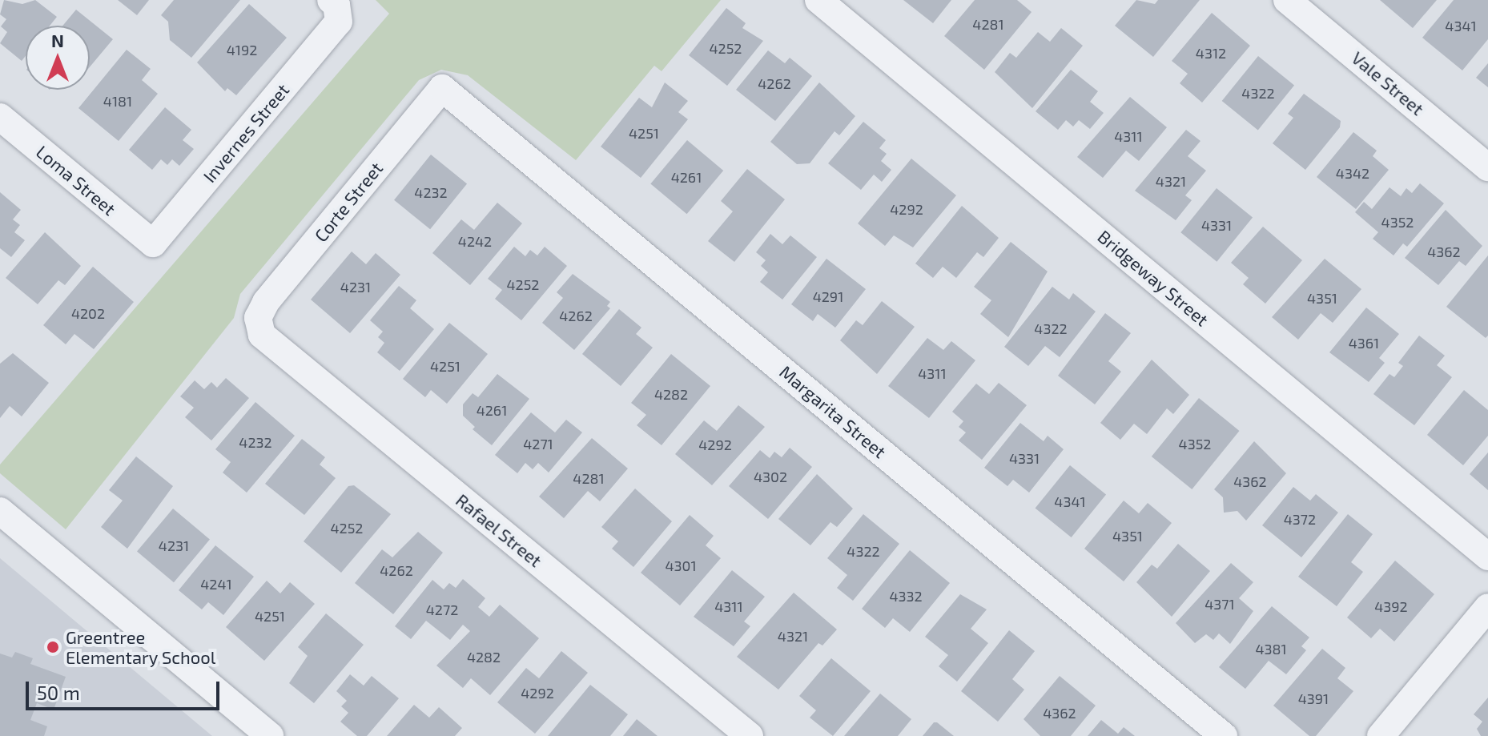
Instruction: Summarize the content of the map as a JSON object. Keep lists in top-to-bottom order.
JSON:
{
  "streets": {
    "street": [
      "Vale Street",
      "Invernes Street",
      "Loma Street",
      "Corte Street",
      "Bridgeway Street",
      "Margarita Street",
      "Rafael Street"
    ]
  },
  "crossings": [
    ["Invernes Street", "Loma Street"],
    ["Corte Street", "Margarita Street"],
    ["Corte Street", "Rafael Street"]
  ],
  "places": ["Greentree Elementary School"],
  "house_numbers": [
    "4281",
    "4341",
    "4252",
    "4192",
    "4312",
    "4262",
    "4322",
    "4181",
    "4251",
    "4311",
    "4342",
    "4261",
    "4321",
    "4232",
    "4292",
    "4352",
    "4331",
    "4242",
    "4362",
    "4252",
    "4231",
    "4291",
    "4351",
    "4202",
    "4262",
    "4322",
    "4361",
    "4251",
    "4311",
    "4282",
    "4261",
    "4232",
    "4271",
    "4352",
    "4292",
    "4331",
    "4302",
    "4281",
    "4362",
    "4341",
    "4372",
    "4252",
    "4351",
    "4231",
    "4322",
    "4301",
    "4262",
    "4241",
    "4332",
    "4371",
    "4311",
    "4392",
    "4272",
    "4251",
    "4321",
    "4381",
    "4282",
    "4292",
    "4391",
    "4362"
  ],
  "scale_bar": "50 m",
  "north": "top"
}
